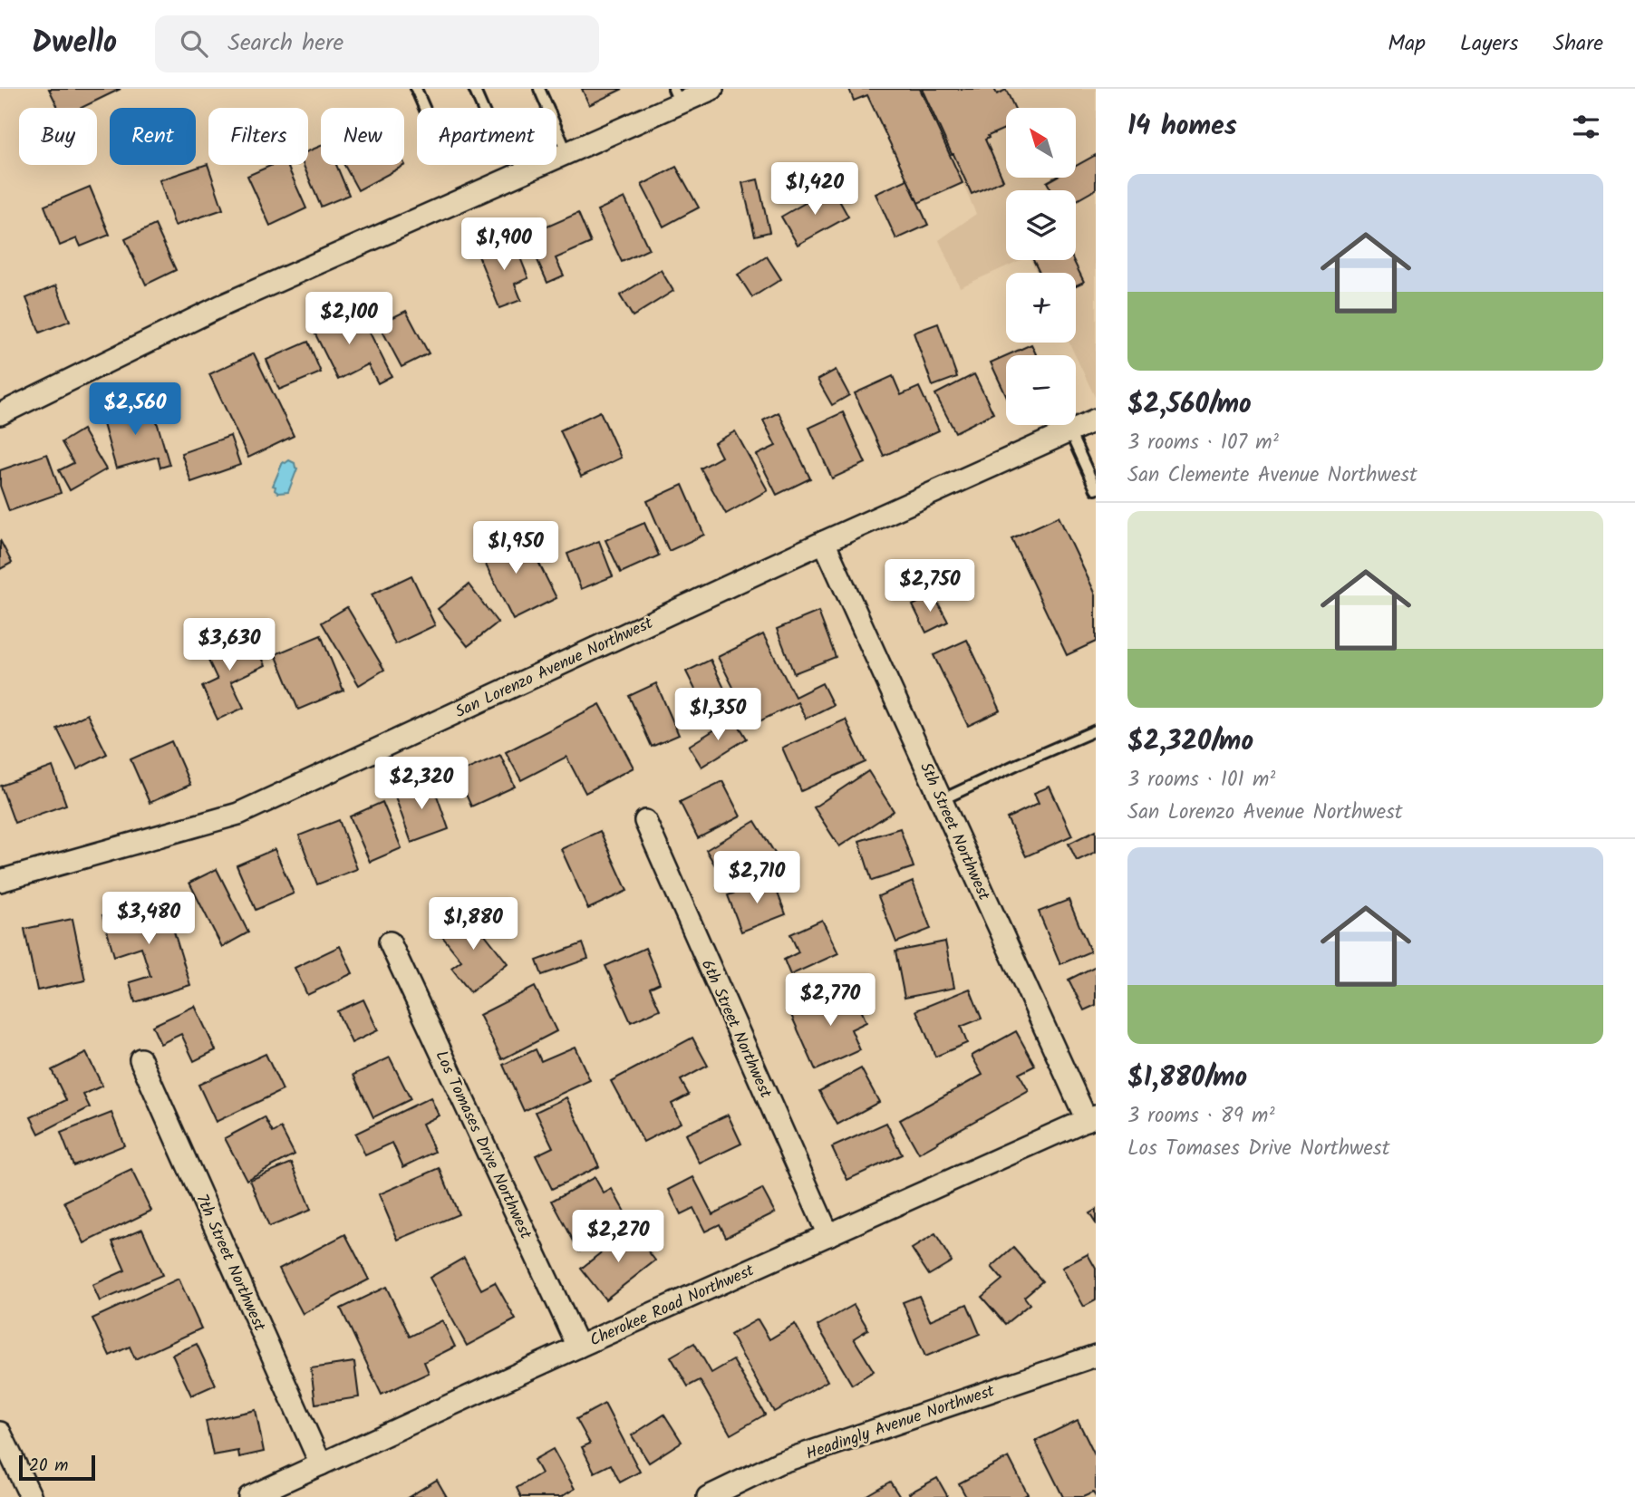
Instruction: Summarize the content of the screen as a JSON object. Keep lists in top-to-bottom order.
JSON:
{
  "streets": {
    "street": [
      "San Lorenzo Avenue Northwest",
      "5th Street Northwest",
      "6th Street Northwest",
      "Los Tomases Drive Northwest",
      "7th Street Northwest",
      "Cherokee Road Northwest",
      "Headingly Avenue Northwest"
    ]
  },
  "crossings": [
    ["San Lorenzo Avenue Northwest", "5th Street Northwest"],
    ["5th Street Northwest", "Cherokee Road Northwest"],
    ["6th Street Northwest", "Cherokee Road Northwest"],
    ["Los Tomases Drive Northwest", "Cherokee Road Northwest"],
    ["7th Street Northwest", "Cherokee Road Northwest"]
  ],
  "scale_bar": "20 m",
  "north": "top left",
  "page": {
    "header": "Dwello",
    "search": "Search here",
    "nav": ["Map", "Layers", "Share"],
    "heading": "14 homes",
    "map_buttons": ["+", "−"],
    "chip": [
      "Buy",
      "Rent",
      "Filters",
      "New",
      "Apartment"
    ],
    "price": [
      "$1,420",
      "$1,900",
      "$2,100",
      "$2,560",
      "$1,950",
      "$2,750",
      "$3,630",
      "$1,350",
      "$2,320",
      "$2,710",
      "$3,480",
      "$1,880",
      "$2,770",
      "$2,270"
    ],
    "list": [
      {
        "name": "$2,560/mo",
        "note": "3 rooms · 107 m² · San Clemente Avenue Northwest"
      },
      {
        "name": "$2,320/mo",
        "note": "3 rooms · 101 m² · San Lorenzo Avenue Northwest"
      },
      {
        "name": "$1,880/mo",
        "note": "3 rooms · 89 m² · Los Tomases Drive Northwest"
      }
    ],
    "scale": "20 m"
  }
}
